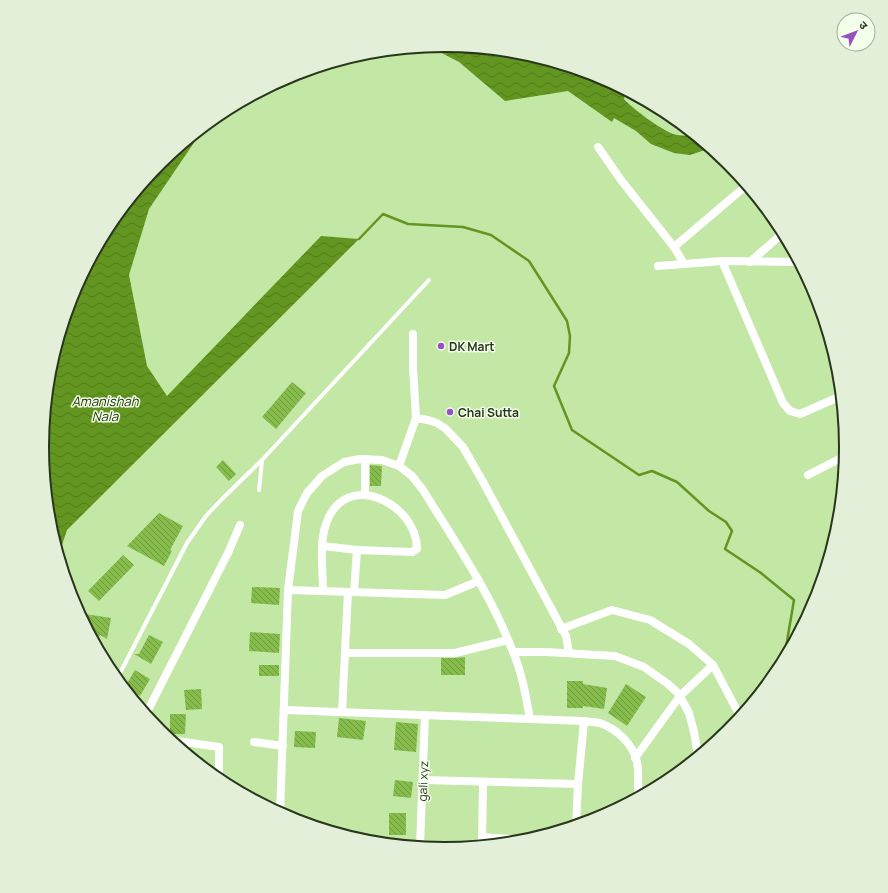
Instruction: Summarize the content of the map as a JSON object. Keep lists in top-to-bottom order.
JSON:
{
  "streets": {
    "street": ["gali xyz"]
  },
  "water": ["Amanishah Nala"],
  "places": ["DK Mart", "Chai Sutta"],
  "north": "top right"
}
